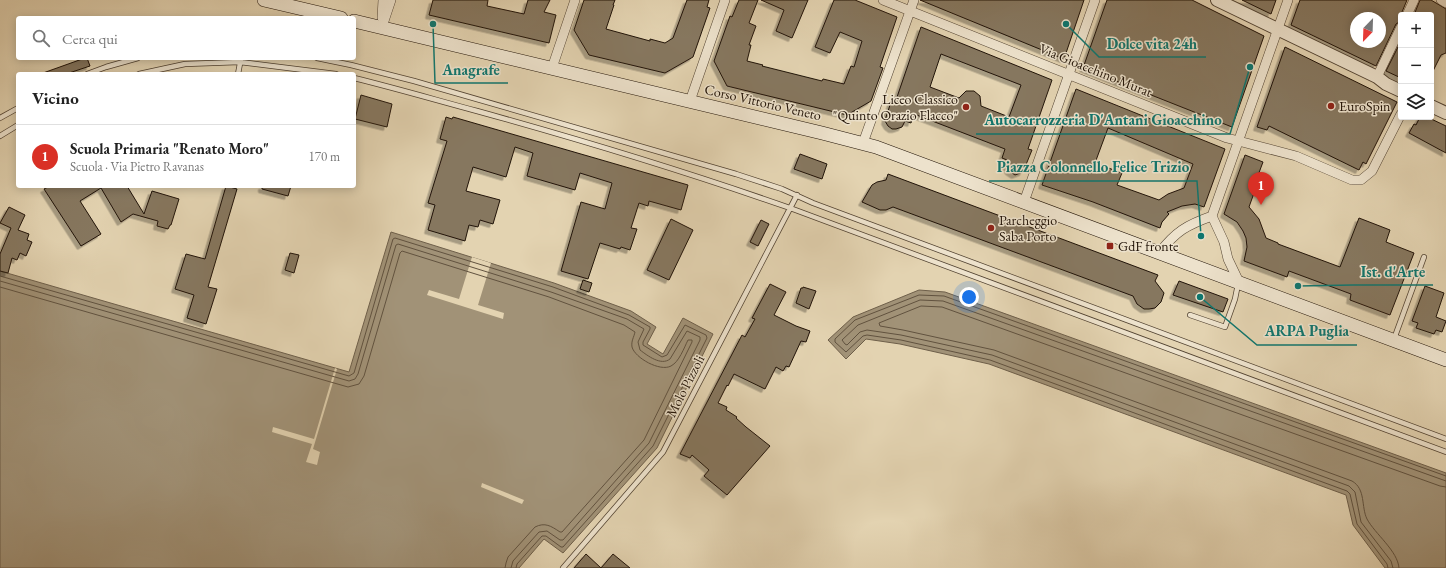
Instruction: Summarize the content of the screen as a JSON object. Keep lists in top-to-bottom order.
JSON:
{
  "streets": {
    "main road": ["Corso Vittorio Veneto"],
    "street": ["Via Gioacchino Murat"],
    "lane": ["Molo Pizzoli"]
  },
  "places": {
    "other": [
      "Anagrafe",
      "Dolce vita 24h",
      "Autocarrozzeria D'Antani Gioacchino",
      "EuroSpin",
      "Liceo Classico \"Quinto Orazio Flacco\"",
      "Parcheggio Saba Porto",
      "Piazza Colonnello Felice Trizio",
      "Ist. d'Arte",
      "ARPA Puglia"
    ],
    "transit": ["GdF fronte"]
  },
  "north": "bottom left",
  "page": {
    "map_buttons": ["+", "−"],
    "search": "Cerca qui",
    "heading": "Vicino",
    "list": [
      {
        "mark": "1",
        "name": "Scuola Primaria \"Renato Moro\"",
        "note": "Scuola · Via Pietro Ravanas",
        "value": "170 m"
      }
    ],
    "pins": "1"
  }
}
